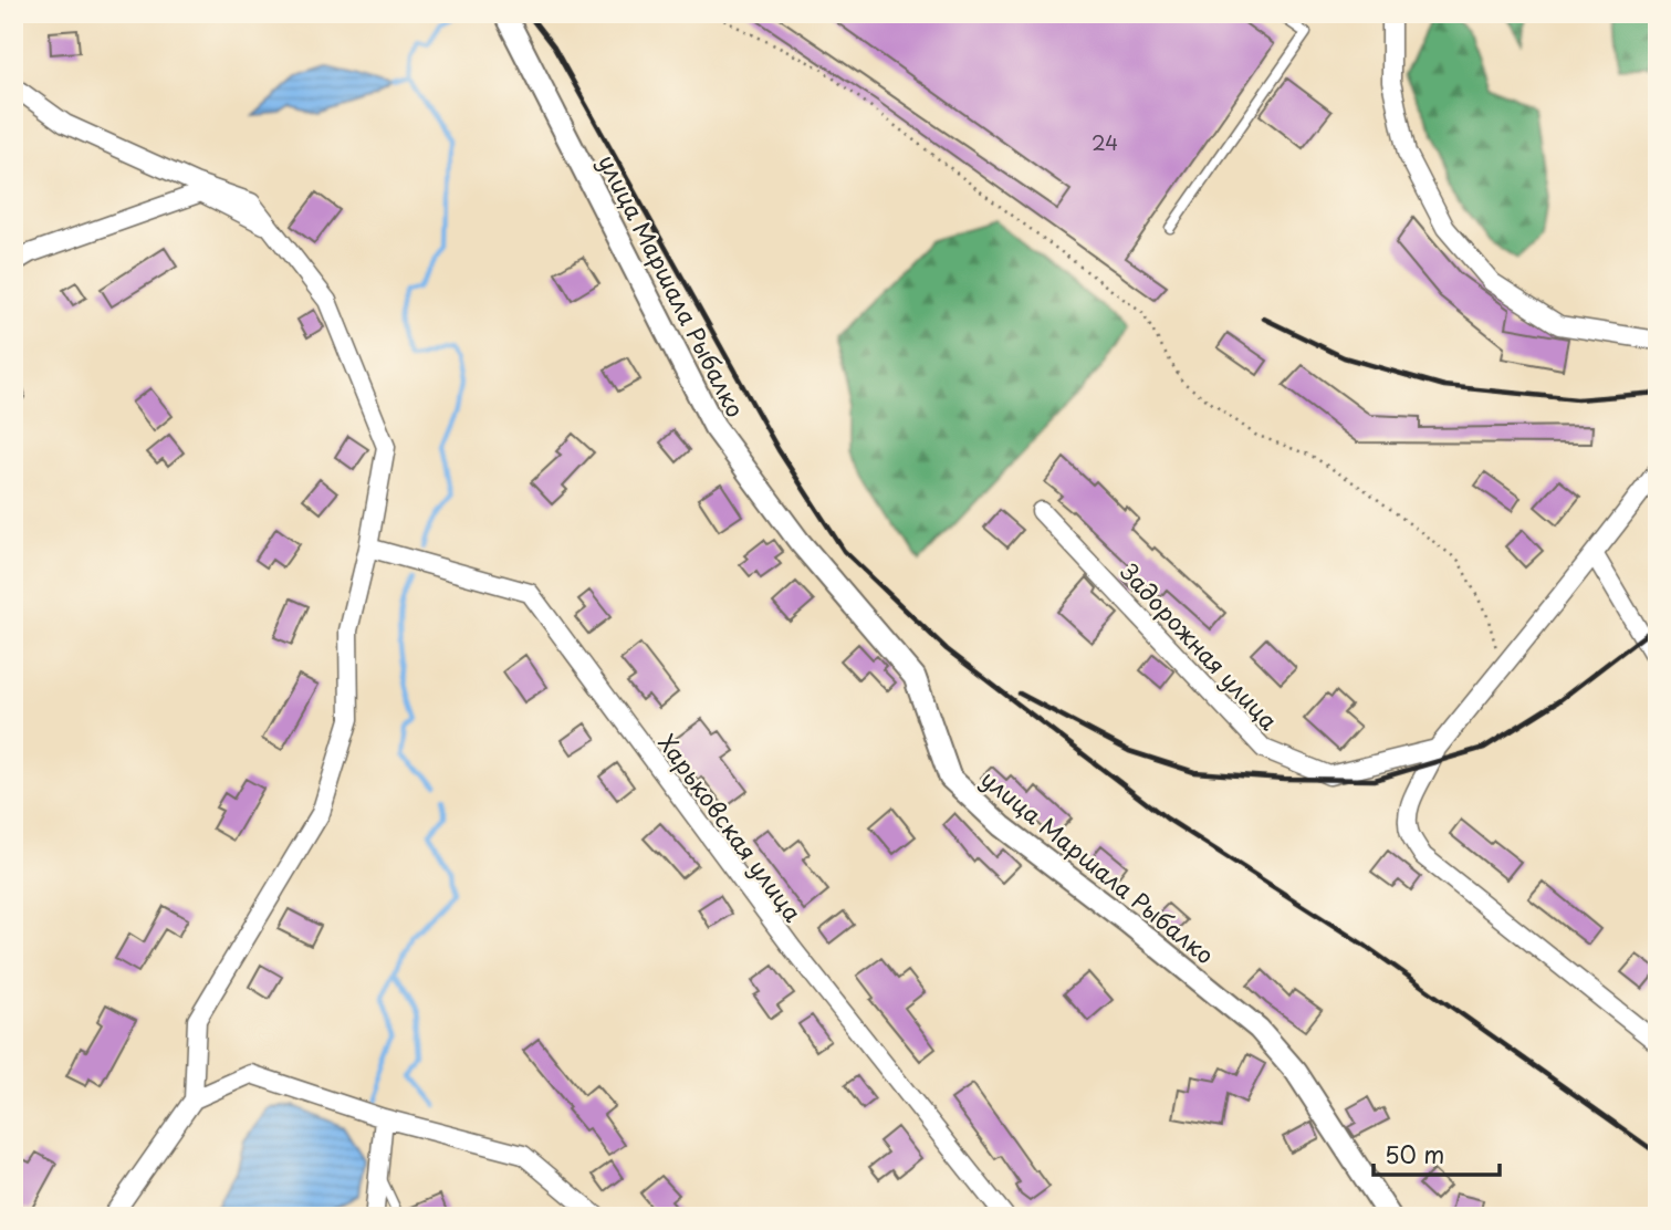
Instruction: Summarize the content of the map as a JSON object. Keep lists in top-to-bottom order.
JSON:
{
  "streets": {
    "street": ["улица Маршала Рыбалко", "Задорожная улица", "Харьковская улица"]
  },
  "house_numbers": ["24"],
  "scale_bar": "50 m"
}
